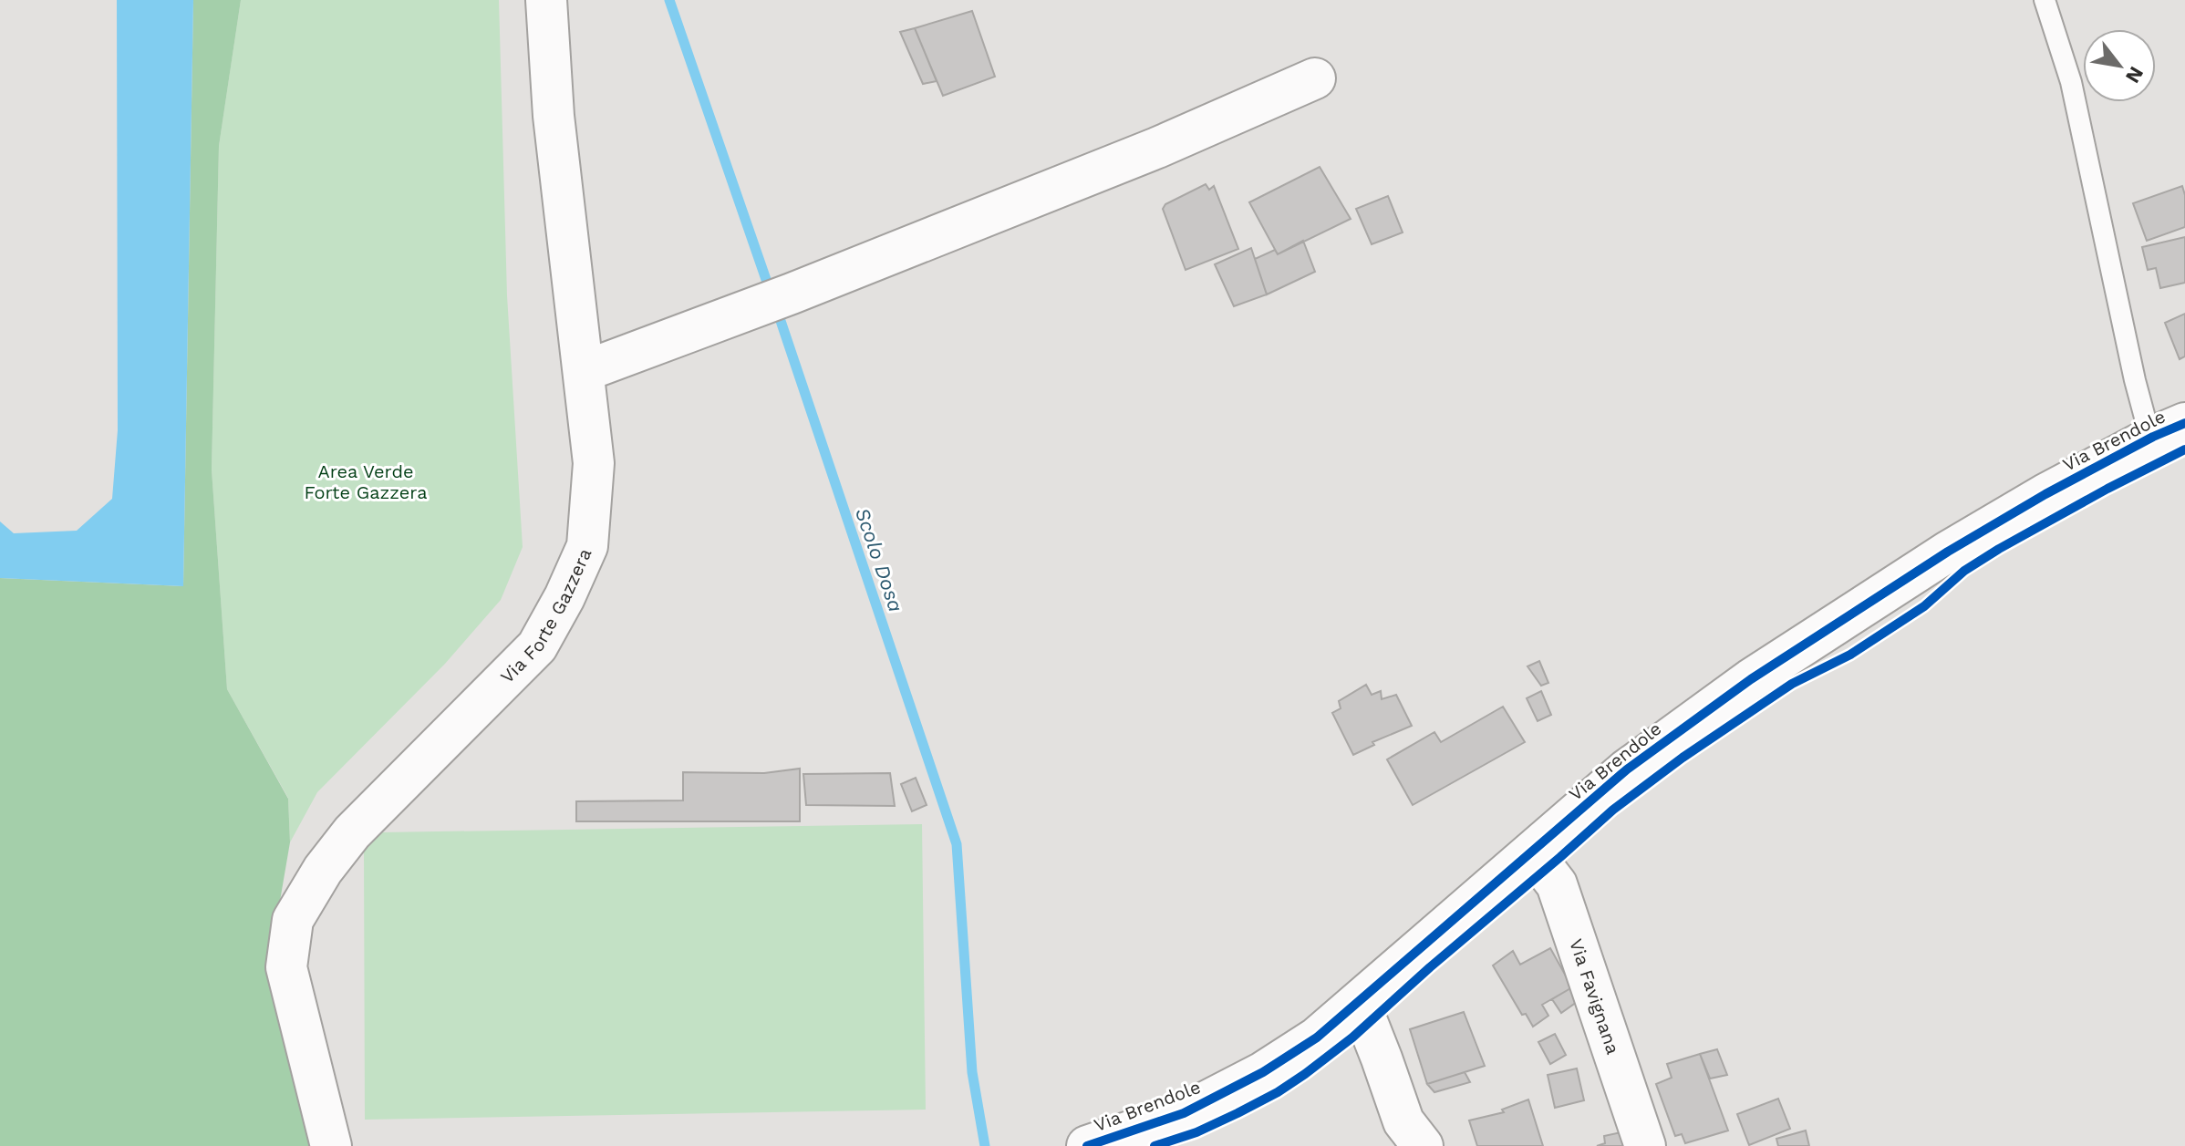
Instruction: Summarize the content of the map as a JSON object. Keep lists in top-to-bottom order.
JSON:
{
  "streets": {
    "street": ["Via Brendole", "Via Forte Gazzera", "Via Favignana"]
  },
  "crossings": [
    ["Via Brendole", "Via Favignana"]
  ],
  "water": ["Scolo Dosa"],
  "parks": ["Area Verde Forte Gazzera"],
  "north": "bottom right"
}
